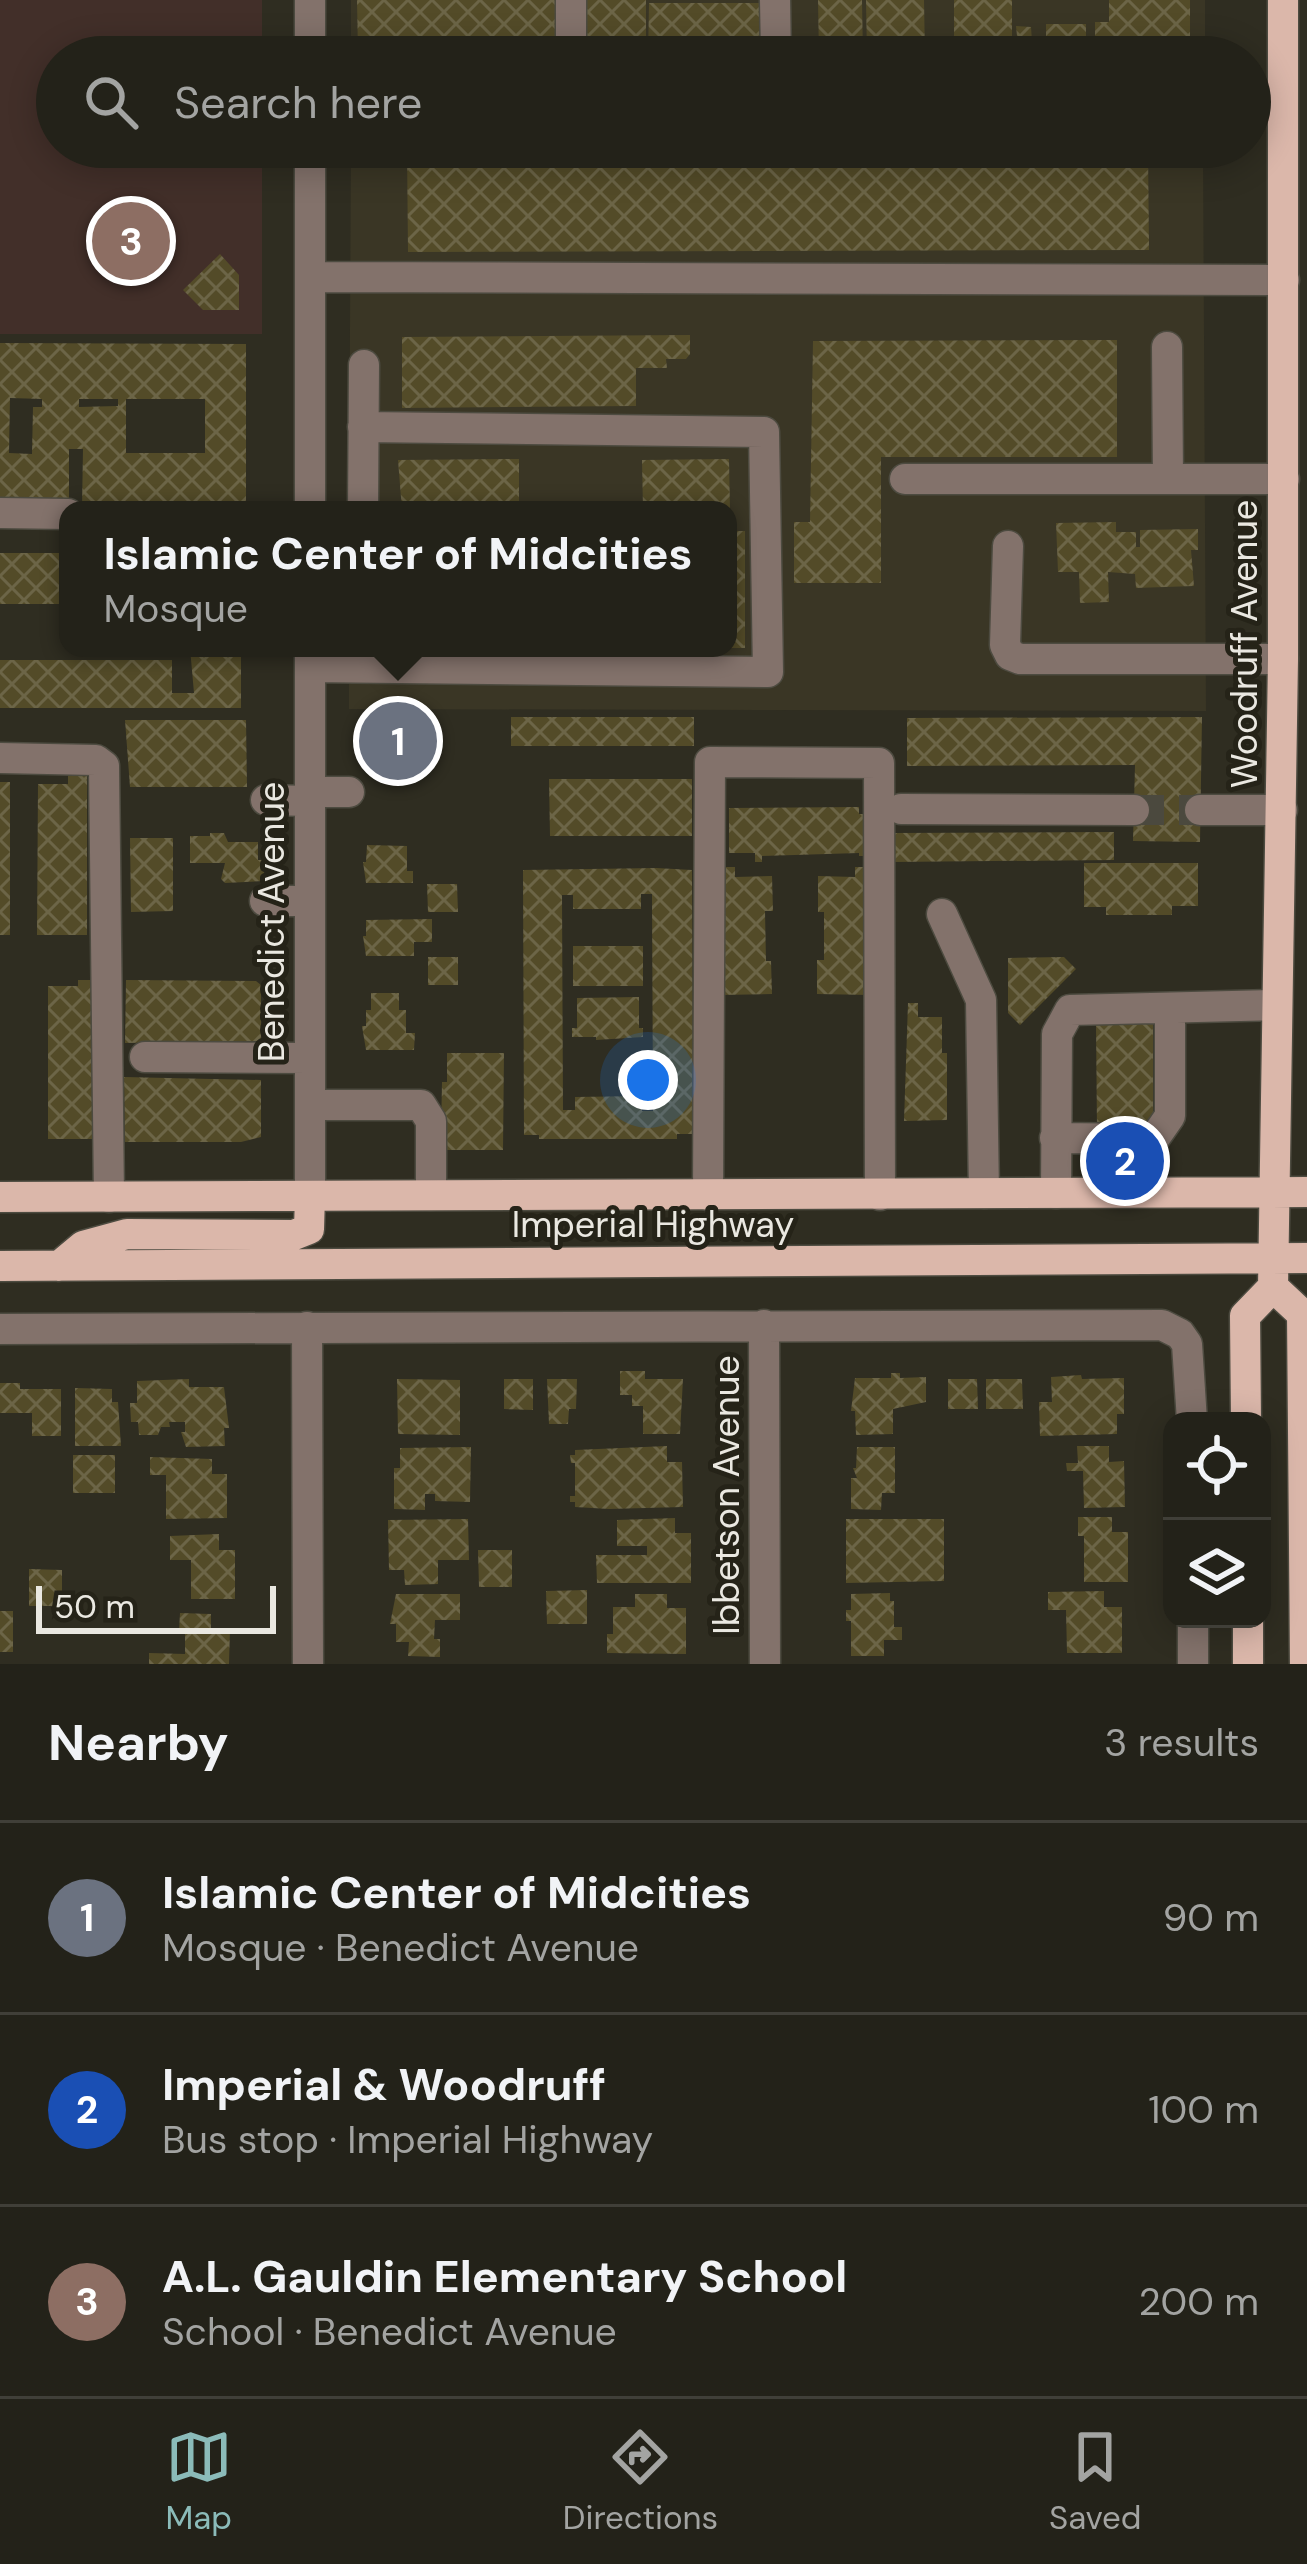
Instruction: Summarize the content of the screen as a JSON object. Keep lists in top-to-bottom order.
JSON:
{
  "streets": {
    "main road": ["Woodruff Avenue", "Imperial Highway"],
    "street": ["Benedict Avenue", "Ibbetson Avenue"]
  },
  "crossings": [
    ["Woodruff Avenue", "Imperial Highway"],
    ["Benedict Avenue", "Imperial Highway"]
  ],
  "scale_bar": "50 m",
  "page": {
    "search": "Search here",
    "pins": ["3", "1", "2"],
    "popup": ["Islamic Center of Midcities", "Mosque"],
    "scale": "50 m",
    "heading": ["Nearby", "3 results"],
    "list": [
      {
        "mark": "1",
        "name": "Islamic Center of Midcities",
        "note": "Mosque · Benedict Avenue",
        "value": "90 m"
      },
      {
        "mark": "2",
        "name": "Imperial & Woodruff",
        "note": "Bus stop · Imperial Highway",
        "value": "100 m"
      },
      {
        "mark": "3",
        "name": "A.L. Gauldin Elementary School",
        "note": "School · Benedict Avenue",
        "value": "200 m"
      }
    ],
    "nav": ["Map", "Directions", "Saved"]
  }
}
